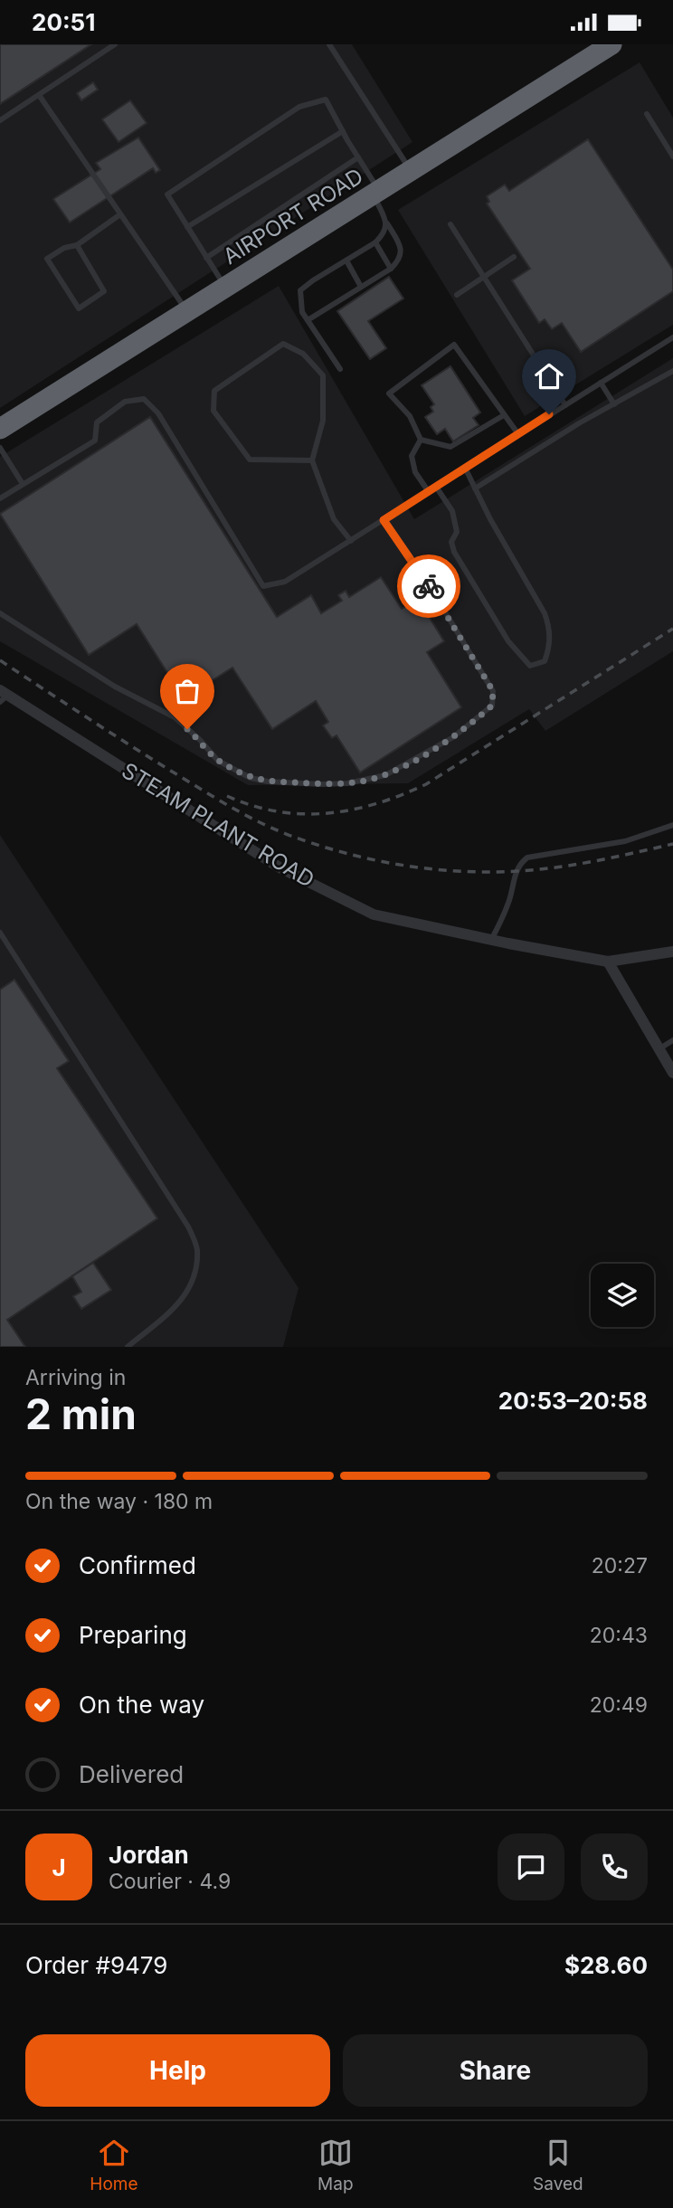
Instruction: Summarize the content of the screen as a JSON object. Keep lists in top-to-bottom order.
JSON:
{
  "streets": {
    "highway": ["AIRPORT ROAD"],
    "street": ["STEAM PLANT ROAD"]
  },
  "page": {
    "status": "20:51",
    "heading": ["2 min", "Arriving in", "20:53–20:58"],
    "panel": [
      "Jordan",
      "Courier · 4.9",
      "Order #9479",
      "$28.60"
    ],
    "bar": "On the way · 180 m",
    "list": [
      ["Confirmed", "20:27"],
      ["Preparing", "20:43"],
      ["On the way", "20:49"],
      "Delivered"
    ],
    "round": "J",
    "buttons": ["Help", "Share"],
    "tabs": ["Home", "Map", "Saved"]
  }
}
